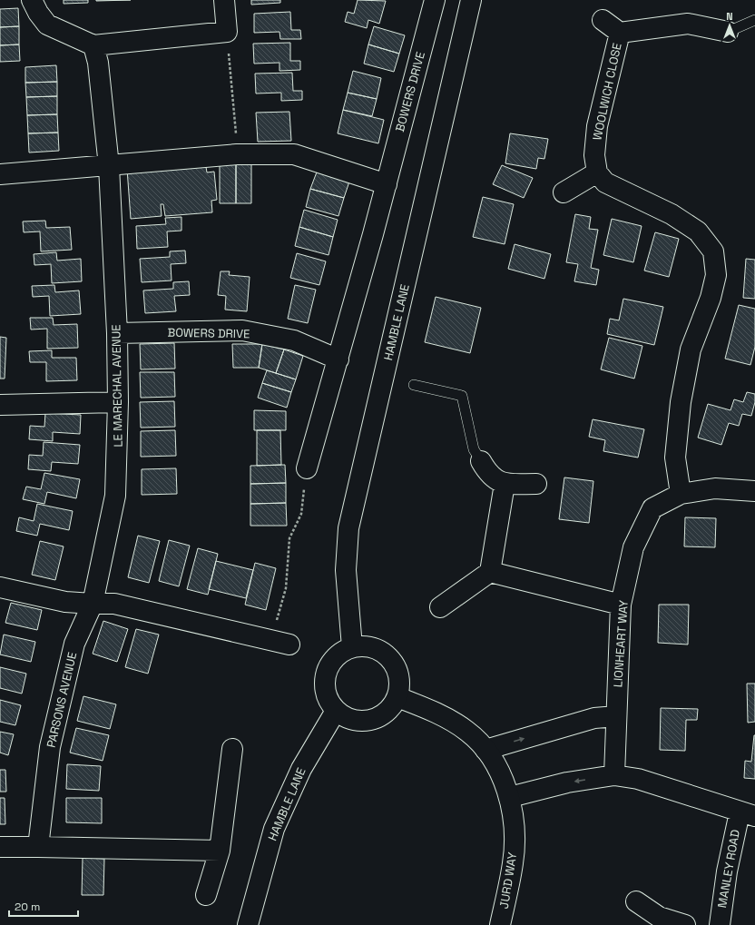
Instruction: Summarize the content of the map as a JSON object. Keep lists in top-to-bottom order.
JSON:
{
  "streets": {
    "street": [
      "BOWERS DRIVE",
      "WOOLWICH CLOSE",
      "HAMBLE LANE",
      "LE MARECHAL AVENUE",
      "LIONHEART WAY",
      "PARSONS AVENUE",
      "MANLEY ROAD",
      "JURD WAY"
    ]
  },
  "crossings": [
    ["BOWERS DRIVE", "LE MARECHAL AVENUE"],
    ["HAMBLE LANE", "JURD WAY"],
    ["LE MARECHAL AVENUE", "PARSONS AVENUE"]
  ],
  "scale_bar": "20 m",
  "north": "top"
}
